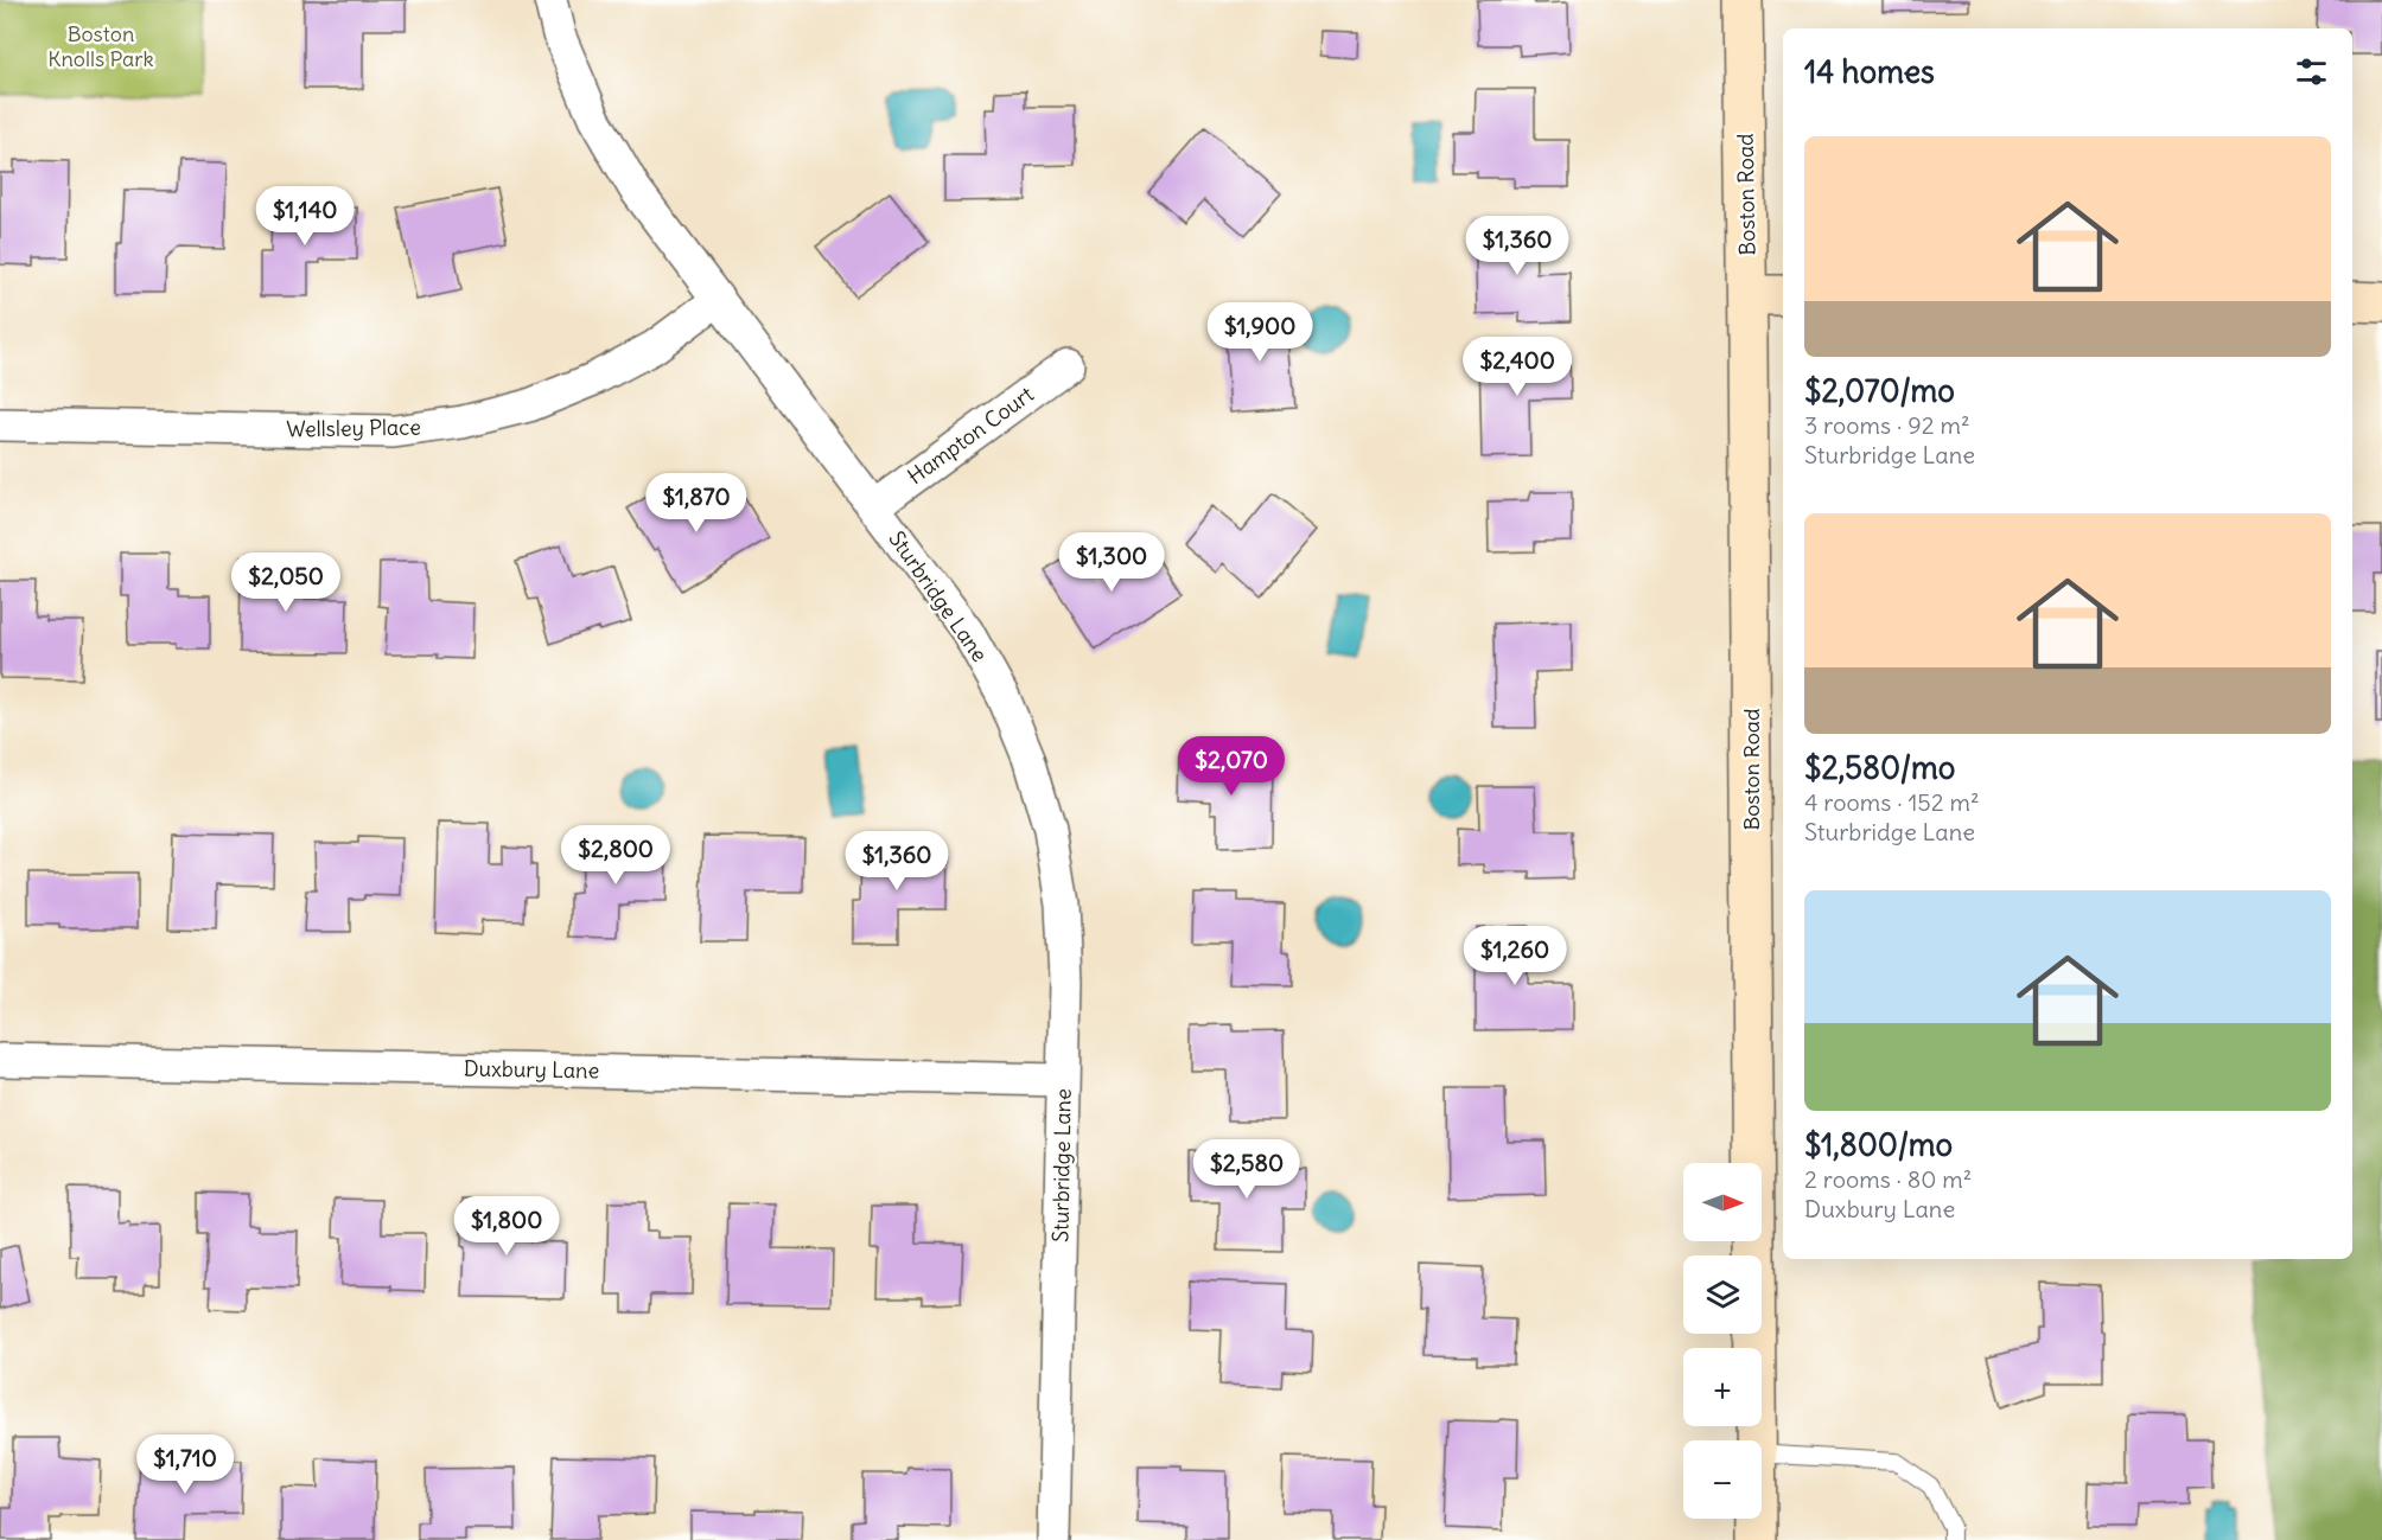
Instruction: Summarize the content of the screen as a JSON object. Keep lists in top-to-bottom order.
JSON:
{
  "streets": {
    "street": [
      "Boston Road",
      "Wellsley Place",
      "Hampton Court",
      "Sturbridge Lane",
      "Duxbury Lane"
    ]
  },
  "crossings": [
    ["Wellsley Place", "Sturbridge Lane"],
    ["Hampton Court", "Sturbridge Lane"],
    ["Sturbridge Lane", "Duxbury Lane"]
  ],
  "parks": ["Boston Knolls Park"],
  "north": "right",
  "page": {
    "heading": "14 homes",
    "list": [
      {
        "name": "$2,070/mo",
        "note": "3 rooms · 92 m² · Sturbridge Lane"
      },
      {
        "name": "$2,580/mo",
        "note": "4 rooms · 152 m² · Sturbridge Lane"
      },
      {
        "name": "$1,800/mo",
        "note": "2 rooms · 80 m² · Duxbury Lane"
      }
    ],
    "price": [
      "$1,140",
      "$1,360",
      "$1,900",
      "$2,400",
      "$1,870",
      "$1,300",
      "$2,050",
      "$2,070",
      "$2,800",
      "$1,360",
      "$1,260",
      "$2,580",
      "$1,800",
      "$1,710"
    ],
    "map_buttons": ["+", "−"]
  }
}
